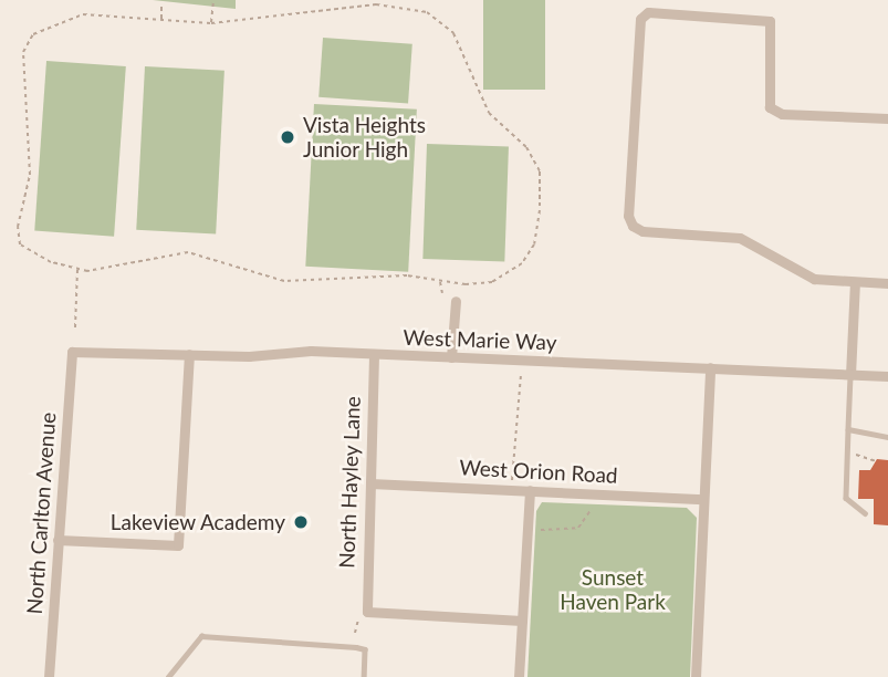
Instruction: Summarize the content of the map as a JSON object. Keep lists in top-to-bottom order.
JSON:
{
  "streets": {
    "street": [
      "West Marie Way",
      "West Orion Road",
      "North Hayley Lane",
      "North Carlton Avenue"
    ]
  },
  "crossings": [
    ["West Marie Way", "North Hayley Lane"],
    ["West Marie Way", "North Carlton Avenue"],
    ["West Orion Road", "North Hayley Lane"]
  ],
  "parks": ["Sunset Haven Park"],
  "places": ["Vista Heights Junior High", "Lakeview Academy"]
}
